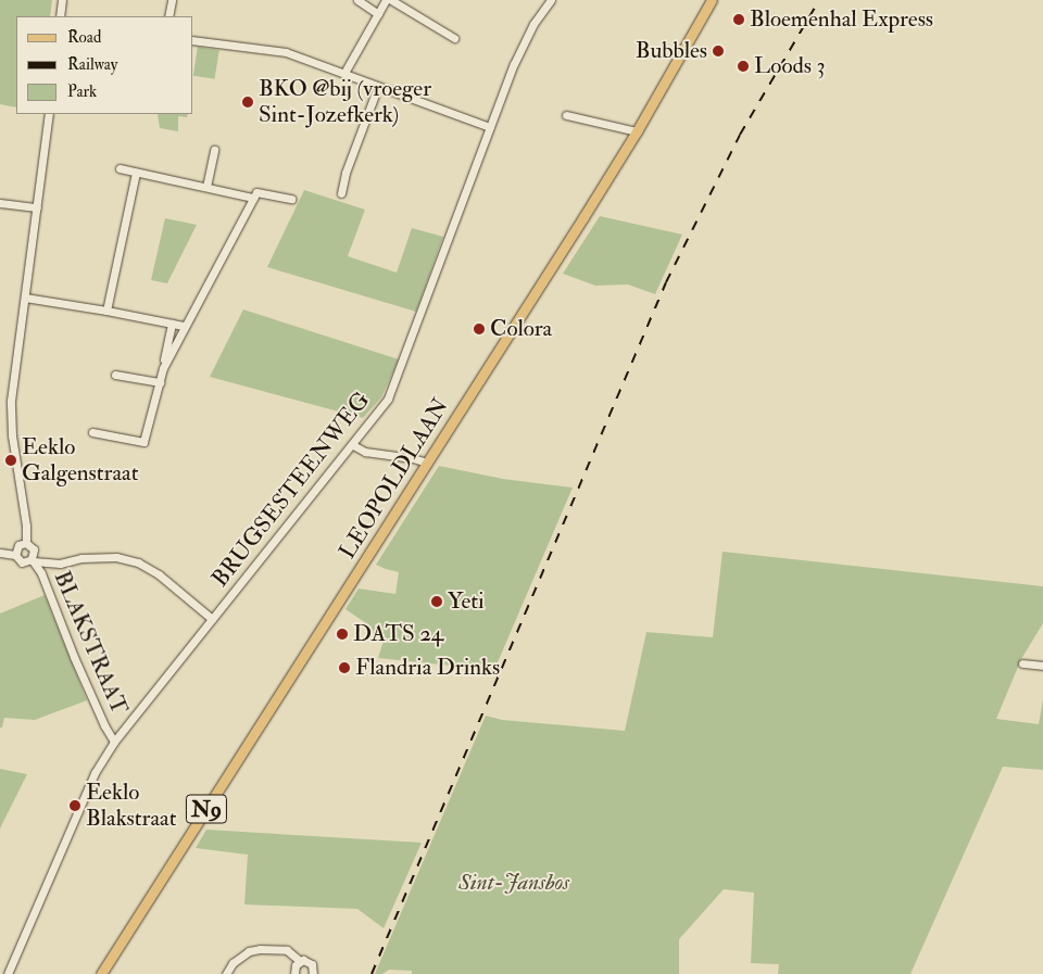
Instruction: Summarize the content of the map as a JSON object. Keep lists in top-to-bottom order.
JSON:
{
  "streets": {
    "main road": ["LEOPOLDLAAN", "N9"],
    "street": ["BRUGSESTEENWEG", "BLAKSTRAAT"]
  },
  "crossings": [
    ["BRUGSESTEENWEG", "BLAKSTRAAT"]
  ],
  "parks": ["Sint-Jansbos"],
  "places": [
    "Bloemenhal Express",
    "Bubbles",
    "Loods 3",
    "BKO @bij (vroeger Sint-Jozefkerk)",
    "Colora",
    "Eeklo Galgenstraat",
    "Yeti",
    "DATS 24",
    "Flandria Drinks",
    "Eeklo Blakstraat"
  ],
  "legend": ["Road", "Railway", "Park"]
}
